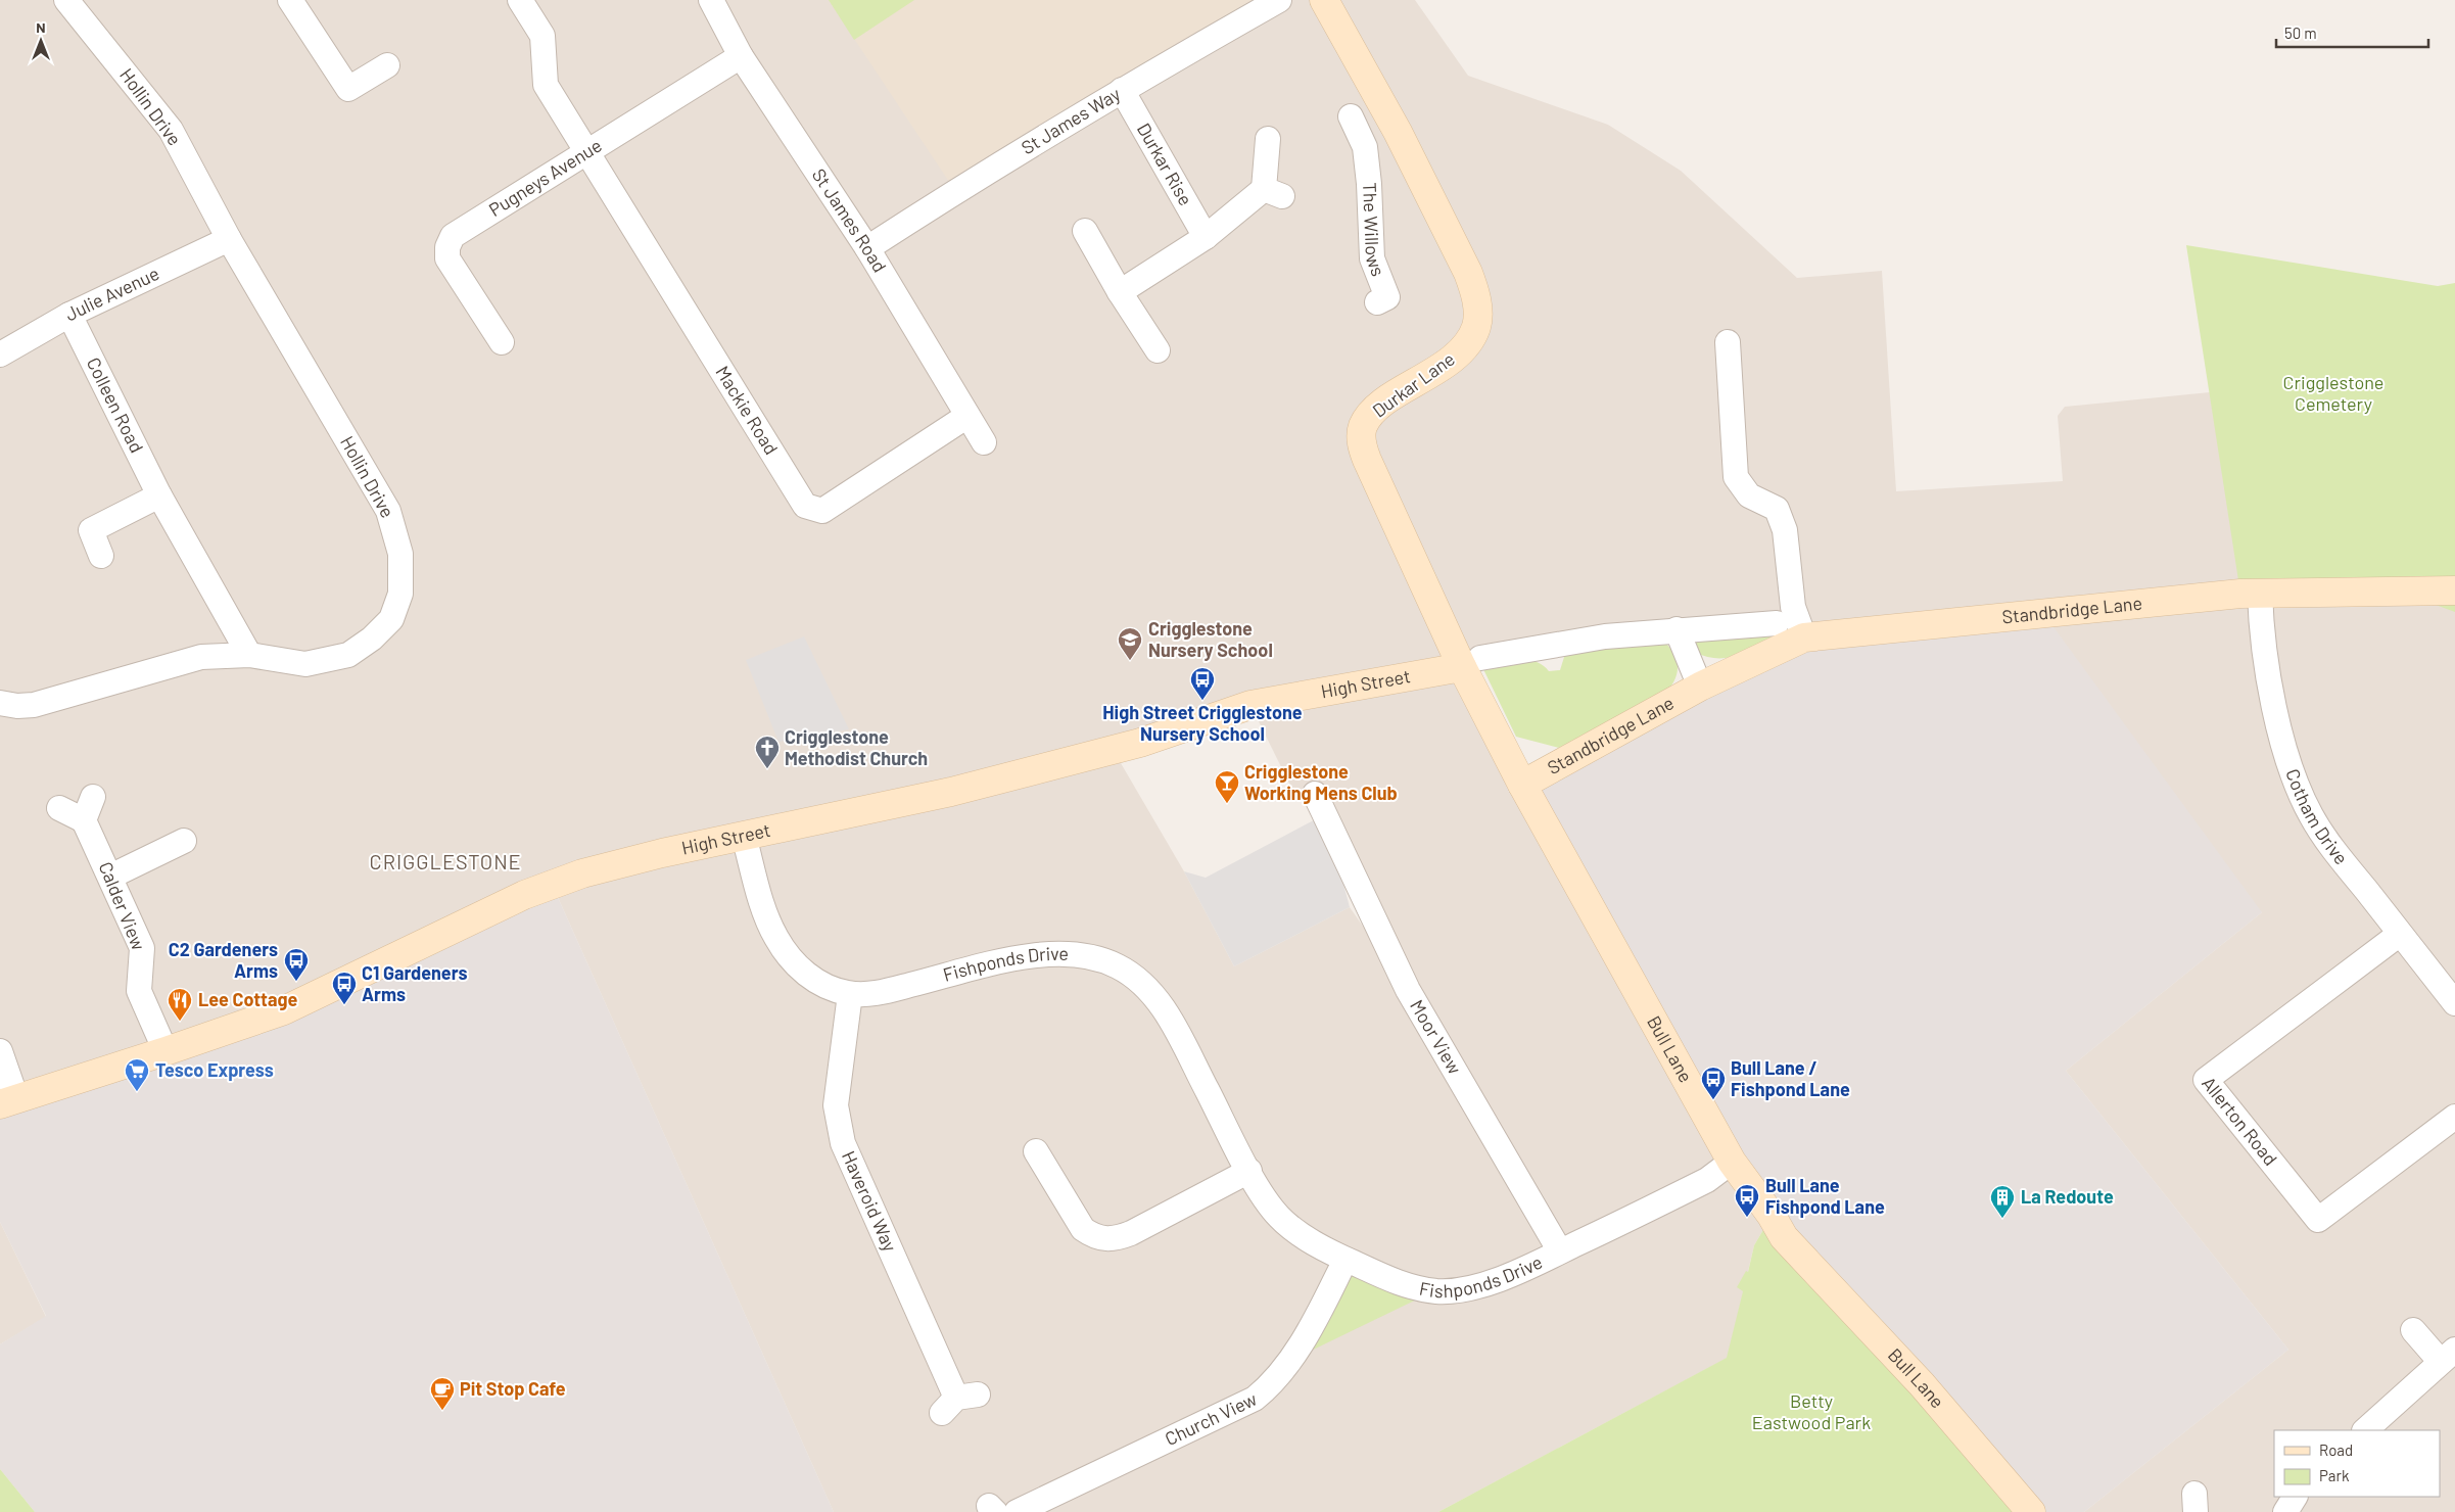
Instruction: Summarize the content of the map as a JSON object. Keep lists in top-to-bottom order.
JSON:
{
  "streets": {
    "street": [
      "Hollin Drive",
      "St James Way",
      "Durkar Rise",
      "Pugneys Avenue",
      "St James Road",
      "The Willows",
      "Julie Avenue",
      "Durkar Lane",
      "Colleen Road",
      "Mackie Road",
      "Standbridge Lane",
      "High Street",
      "Cotham Drive",
      "Calder View",
      "Fishponds Drive",
      "Moor View",
      "Bull Lane",
      "Allerton Road",
      "Haveroid Way",
      "Church View"
    ]
  },
  "crossings": [
    ["Hollin Drive", "Julie Avenue"],
    ["Hollin Drive", "Colleen Road"],
    ["St James Way", "Durkar Rise"],
    ["St James Way", "St James Road"],
    ["Pugneys Avenue", "St James Road"],
    ["Pugneys Avenue", "Mackie Road"],
    ["St James Road", "Mackie Road"],
    ["Julie Avenue", "Colleen Road"],
    ["Durkar Lane", "High Street"],
    ["Durkar Lane", "Bull Lane"],
    ["Standbridge Lane", "Cotham Drive"],
    ["Standbridge Lane", "Bull Lane"],
    ["High Street", "Calder View"],
    ["High Street", "Fishponds Drive"],
    ["High Street", "Bull Lane"],
    ["Cotham Drive", "Allerton Road"],
    ["Fishponds Drive", "Moor View"],
    ["Fishponds Drive", "Bull Lane"],
    ["Fishponds Drive", "Haveroid Way"],
    ["Fishponds Drive", "Church View"]
  ],
  "districts": ["CRIGGLESTONE"],
  "parks": ["Crigglestone Cemetery", "Betty Eastwood Park"],
  "places": {
    "school or university": ["Crigglestone Nursery School"],
    "bus stop": [
      "High Street Crigglestone Nursery School",
      "C2 Gardeners Arms",
      "C1 Gardeners Arms",
      "Bull Lane / Fishpond Lane",
      "Bull Lane Fishpond Lane"
    ],
    "church": ["Crigglestone Methodist Church"],
    "bar": ["Crigglestone Working Mens Club"],
    "restaurant": ["Lee Cottage"],
    "supermarket": ["Tesco Express"],
    "building": ["La Redoute"],
    "cafe": ["Pit Stop Cafe"]
  },
  "legend": ["Road", "Park"],
  "scale_bar": "50 m",
  "north": "top"
}
